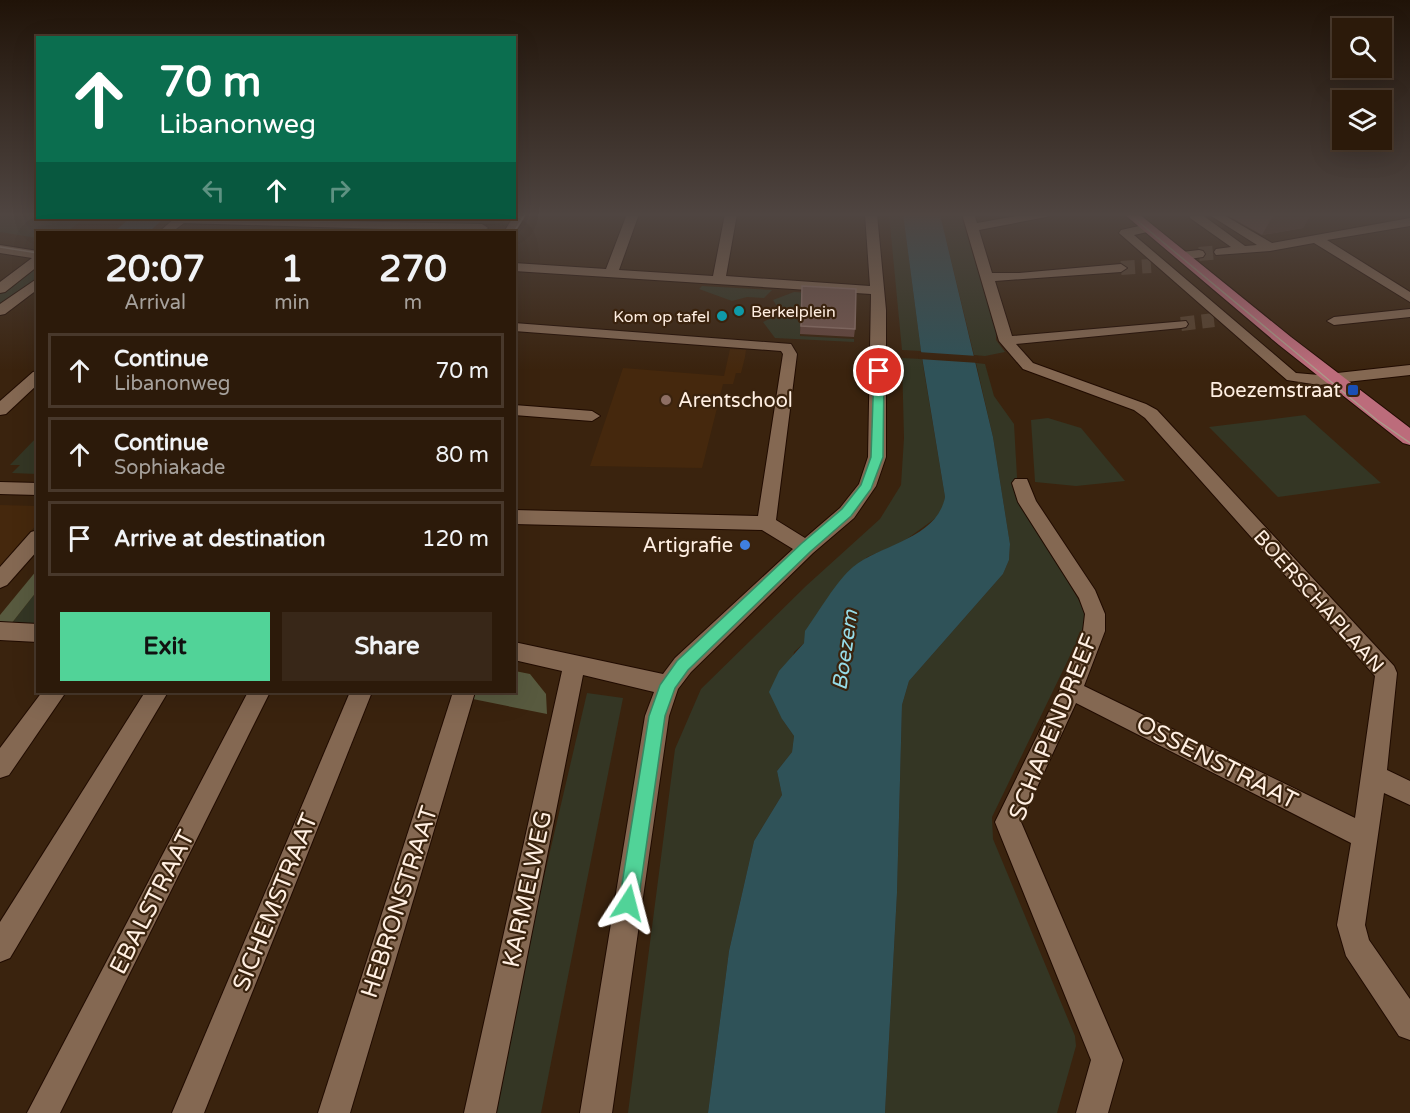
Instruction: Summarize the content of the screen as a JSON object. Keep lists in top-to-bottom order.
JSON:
{
  "streets": {
    "street": [
      "BOERSCHAPLAAN",
      "SCHAPENDREEF",
      "OSSENSTRAAT",
      "KARMELWEG",
      "EBALSTRAAT",
      "SICHEMSTRAAT",
      "HEBRONSTRAAT"
    ]
  },
  "crossings": [
    ["BOERSCHAPLAAN", "OSSENSTRAAT"],
    ["SCHAPENDREEF", "OSSENSTRAAT"]
  ],
  "water": ["Boezem"],
  "places": {
    "other": [
      "Berkelplein",
      "Kom op tafel",
      "Arentschool",
      "Artigrafie"
    ],
    "transit": ["Boezemstraat"]
  },
  "page": {
    "turn": ["70 m", "Libanonweg"],
    "eta": [
      "20:07",
      "Arrival",
      "1",
      "min",
      "270",
      "m"
    ],
    "list": [
      {
        "name": "Continue",
        "note": "Libanonweg",
        "value": "70 m"
      },
      {
        "name": "Continue",
        "note": "Sophiakade",
        "value": "80 m"
      },
      {
        "name": "Arrive at destination",
        "value": "120 m"
      }
    ],
    "buttons": ["Exit", "Share"]
  }
}
